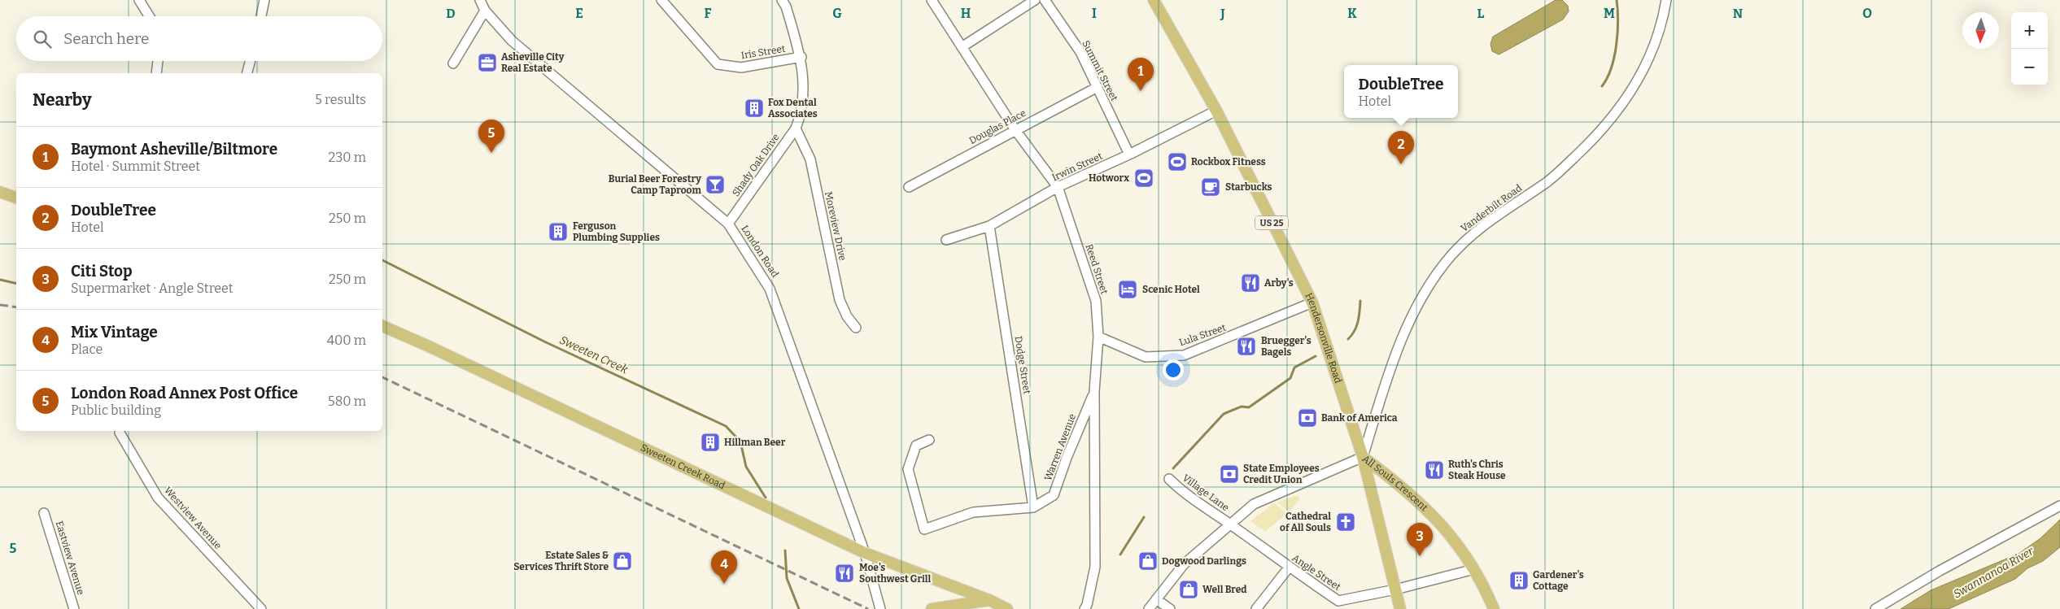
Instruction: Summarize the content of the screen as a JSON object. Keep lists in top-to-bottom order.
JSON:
{
  "streets": {
    "main road": [
      "US 25",
      "Hendersonville Road",
      "Sweeten Creek Road",
      "All Souls Crescent"
    ],
    "street": [
      "Iris Street",
      "Summit Street",
      "Douglas Place",
      "Shady Oak Drive",
      "Irwin Street",
      "Vanderbilt Road",
      "Moreview Drive",
      "London Road",
      "Reed Street",
      "Lula Street",
      "Dodge Street",
      "Warren Avenue",
      "Village Lane",
      "Westview Avenue",
      "Eastview Avenue",
      "Angle Street"
    ]
  },
  "crossings": [
    ["Iris Street", "Shady Oak Drive"],
    ["Summit Street", "Douglas Place"],
    ["Summit Street", "Irwin Street"],
    ["Douglas Place", "Reed Street"],
    ["Shady Oak Drive", "Moreview Drive"],
    ["Shady Oak Drive", "London Road"],
    ["Irwin Street", "Reed Street"],
    ["Irwin Street", "Hendersonville Road"],
    ["Irwin Street", "Dodge Street"],
    ["Vanderbilt Road", "Hendersonville Road"],
    ["Vanderbilt Road", "All Souls Crescent"],
    ["London Road", "Sweeten Creek Road"],
    ["Reed Street", "Lula Street"],
    ["Reed Street", "Warren Avenue"],
    ["Lula Street", "Hendersonville Road"],
    ["Hendersonville Road", "All Souls Crescent"],
    ["Hendersonville Road", "Angle Street"],
    ["Dodge Street", "Warren Avenue"],
    ["All Souls Crescent", "Village Lane"],
    ["All Souls Crescent", "Angle Street"],
    ["Village Lane", "Angle Street"]
  ],
  "water": ["Sweeten Creek", "Swannanoa River"],
  "places": {
    "office": ["Asheville City Real Estate"],
    "building": [
      "Fox Dental Associates",
      "Ferguson Plumbing Supplies",
      "Hillman Beer",
      "Gardener's Cottage"
    ],
    "sports": ["Rockbox Fitness", "Hotworx"],
    "bar": ["Burial Beer Forestry Camp Taproom"],
    "cafe": ["Starbucks"],
    "restaurant": [
      "Arby's",
      "Bruegger's Bagels",
      "Ruth's Chris Steak House",
      "Moe's Southwest Grill"
    ],
    "hotel": ["Scenic Hotel"],
    "bank": ["Bank of America", "State Employees Credit Union"],
    "church": ["Cathedral of All Souls"],
    "shop": ["Estate Sales & Services Thrift Store", "Dogwood Darlings", "Well Bred"]
  },
  "north": "bottom",
  "page": {
    "map_buttons": ["+", "−"],
    "search": "Search here",
    "pins": [
      "1",
      "5",
      "2",
      "3",
      "4"
    ],
    "popup": ["DoubleTree", "Hotel"],
    "heading": ["Nearby", "5 results"],
    "list": [
      {
        "mark": "1",
        "name": "Baymont Asheville/Biltmore",
        "note": "Hotel · Summit Street",
        "value": "230 m"
      },
      {
        "mark": "2",
        "name": "DoubleTree",
        "note": "Hotel",
        "value": "250 m"
      },
      {
        "mark": "3",
        "name": "Citi Stop",
        "note": "Supermarket · Angle Street",
        "value": "250 m"
      },
      {
        "mark": "4",
        "name": "Mix Vintage",
        "note": "Place",
        "value": "400 m"
      },
      {
        "mark": "5",
        "name": "London Road Annex Post Office",
        "note": "Public building",
        "value": "580 m"
      }
    ]
  },
  "grid": {
    "columns": [
      "D",
      "E",
      "F",
      "G",
      "H",
      "I",
      "J",
      "K",
      "L",
      "M",
      "N",
      "O"
    ],
    "rows": ["5"]
  }
}
